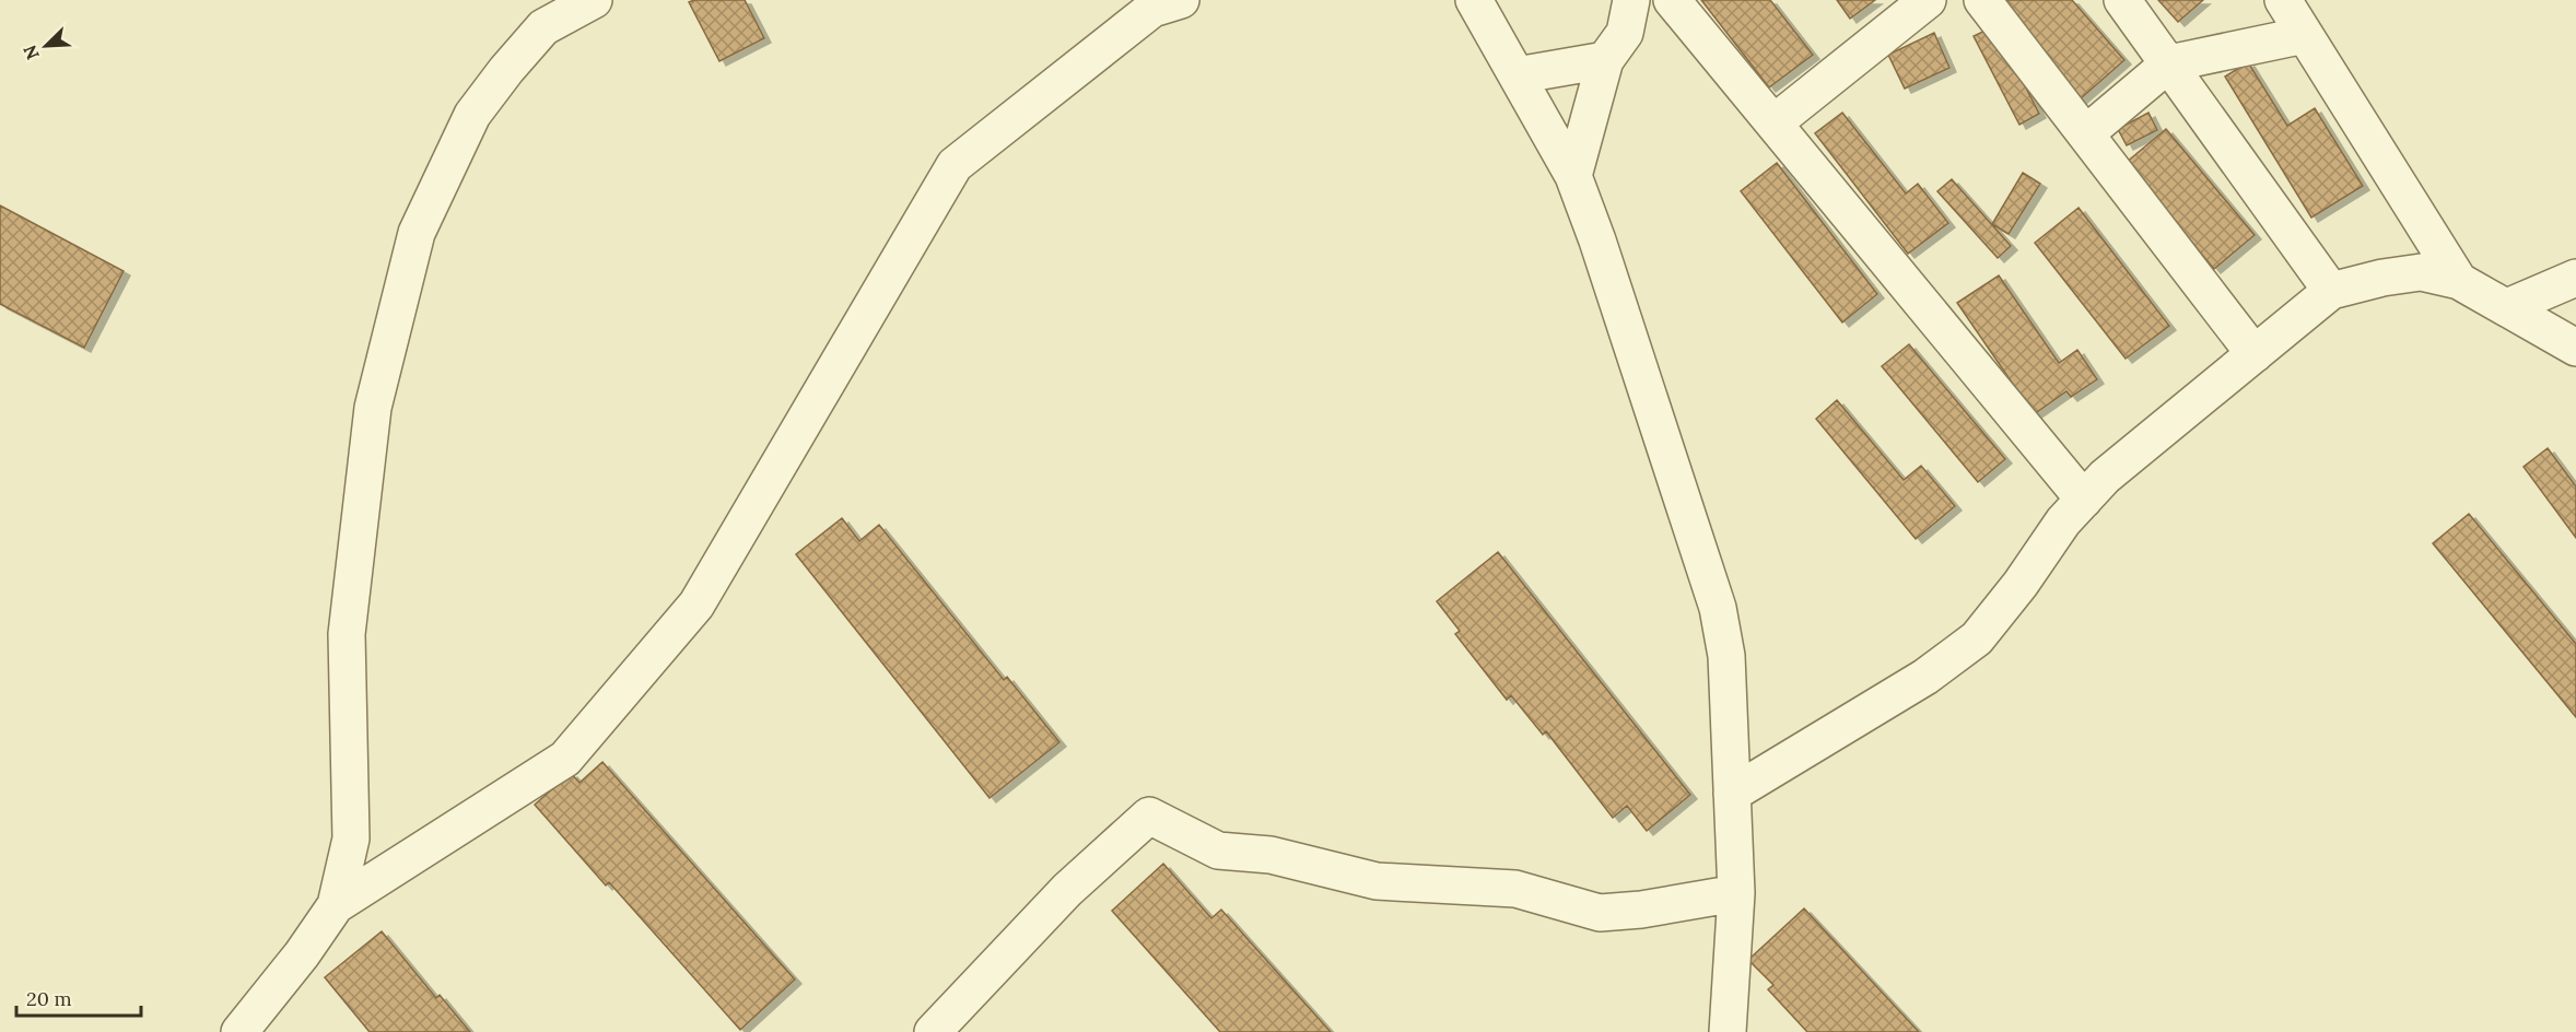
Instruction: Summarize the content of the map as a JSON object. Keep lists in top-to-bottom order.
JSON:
{
  "scale_bar": "20 m",
  "north": "bottom left"
}
